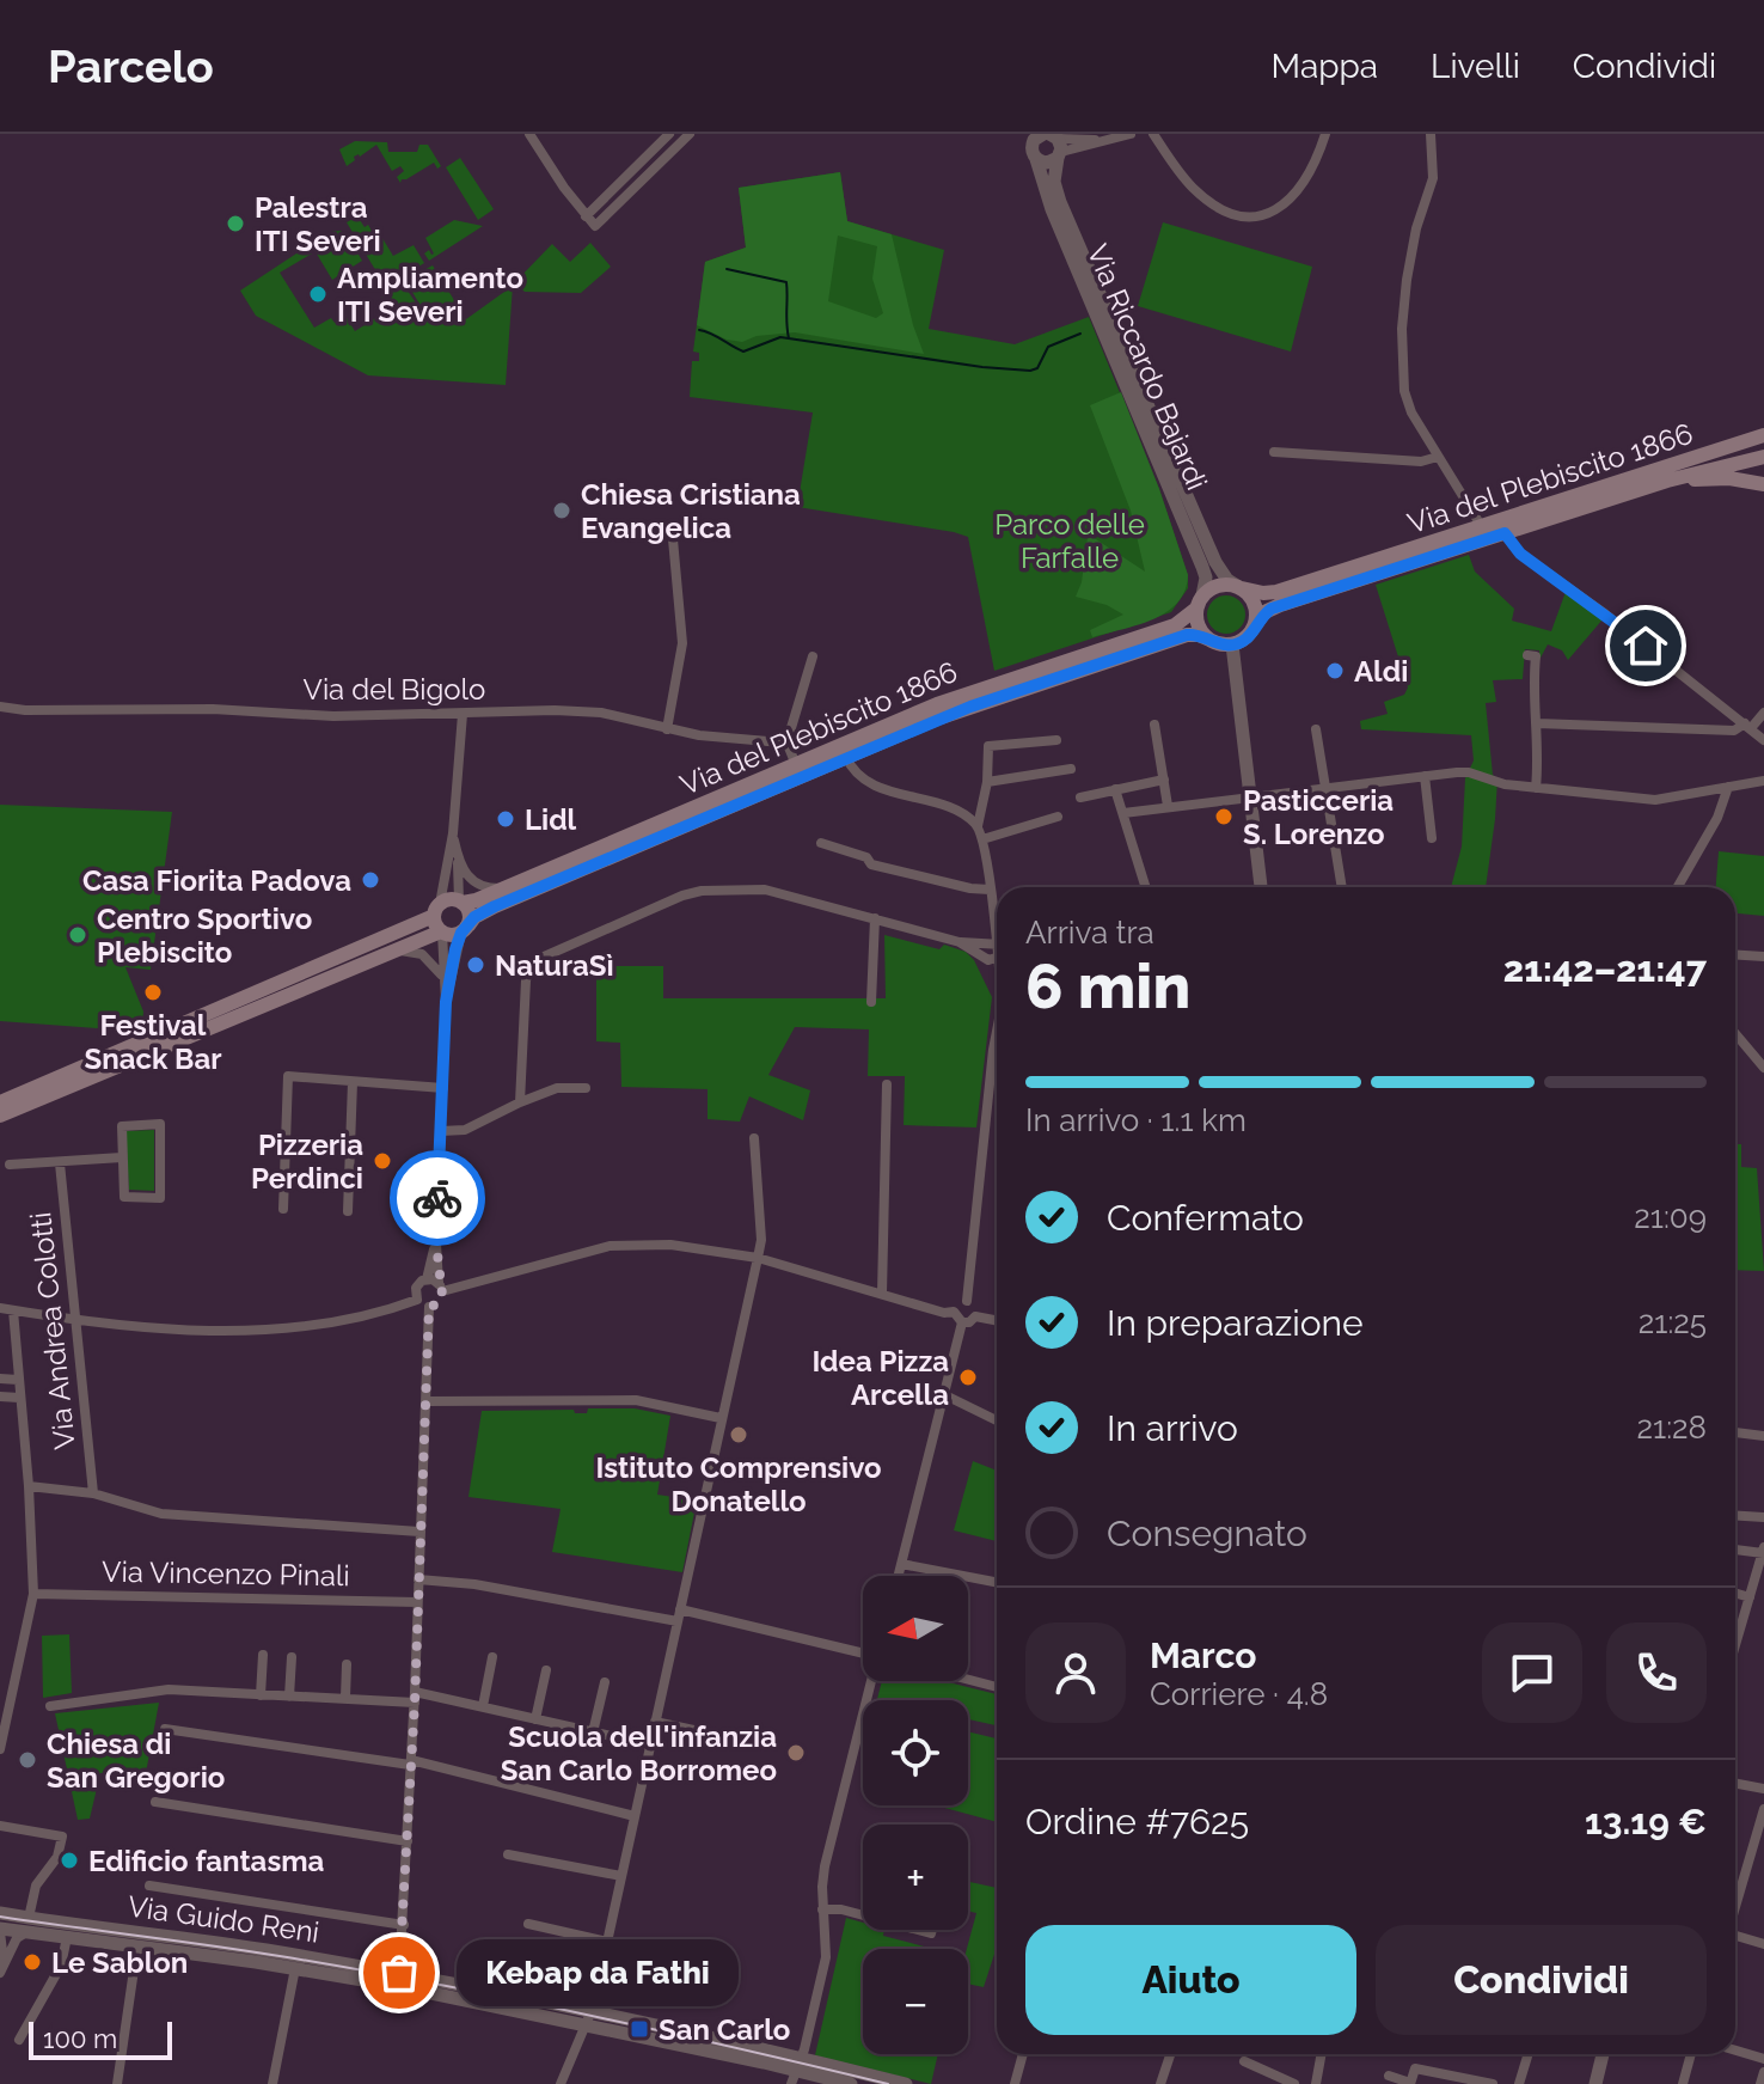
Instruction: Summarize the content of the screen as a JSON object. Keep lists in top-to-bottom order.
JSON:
{
  "streets": {
    "main road": ["Via del Plebiscito 1866"],
    "street": [
      "Via Riccardo Bajardi",
      "Via del Bigolo",
      "Via Andrea Colotti",
      "Via Vincenzo Pinali",
      "Via Guido Reni"
    ]
  },
  "crossings": [
    ["Via Riccardo Bajardi", "Via del Plebiscito 1866"]
  ],
  "parks": ["Parco delle Farfalle"],
  "places": {
    "other": [
      "Palestra ITI Severi",
      "Ampliamento ITI Severi",
      "Chiesa Cristiana Evangelica",
      "Aldi",
      "Pasticceria S. Lorenzo",
      "Lidl",
      "Casa Fiorita Padova",
      "Centro Sportivo Plebiscito",
      "NaturaSì",
      "Festival Snack Bar",
      "Pizzeria Perdinci",
      "Idea Pizza Arcella",
      "Istituto Comprensivo Donatello",
      "Scuola dell'infanzia San Carlo Borromeo",
      "Chiesa di San Gregorio",
      "Edificio fantasma",
      "Le Sablon",
      "Kebap da Fathi"
    ],
    "transit": ["San Carlo"]
  },
  "scale_bar": "100 m",
  "north": "left",
  "page": {
    "header": "Parcelo",
    "nav": ["Mappa", "Livelli", "Condividi"],
    "heading": ["6 min", "Arriva tra", "21:42–21:47"],
    "panel": [
      "Marco",
      "Corriere · 4.8",
      "Ordine #7625",
      "13.19 €"
    ],
    "bar": "In arrivo · 1.1 km",
    "list": [
      ["Confermato", "21:09"],
      ["In preparazione", "21:25"],
      ["In arrivo", "21:28"],
      "Consegnato"
    ],
    "map_buttons": ["+", "−"],
    "buttons": ["Aiuto", "Condividi"],
    "bubble": "Kebap da Fathi",
    "scale": "100 m"
  }
}
